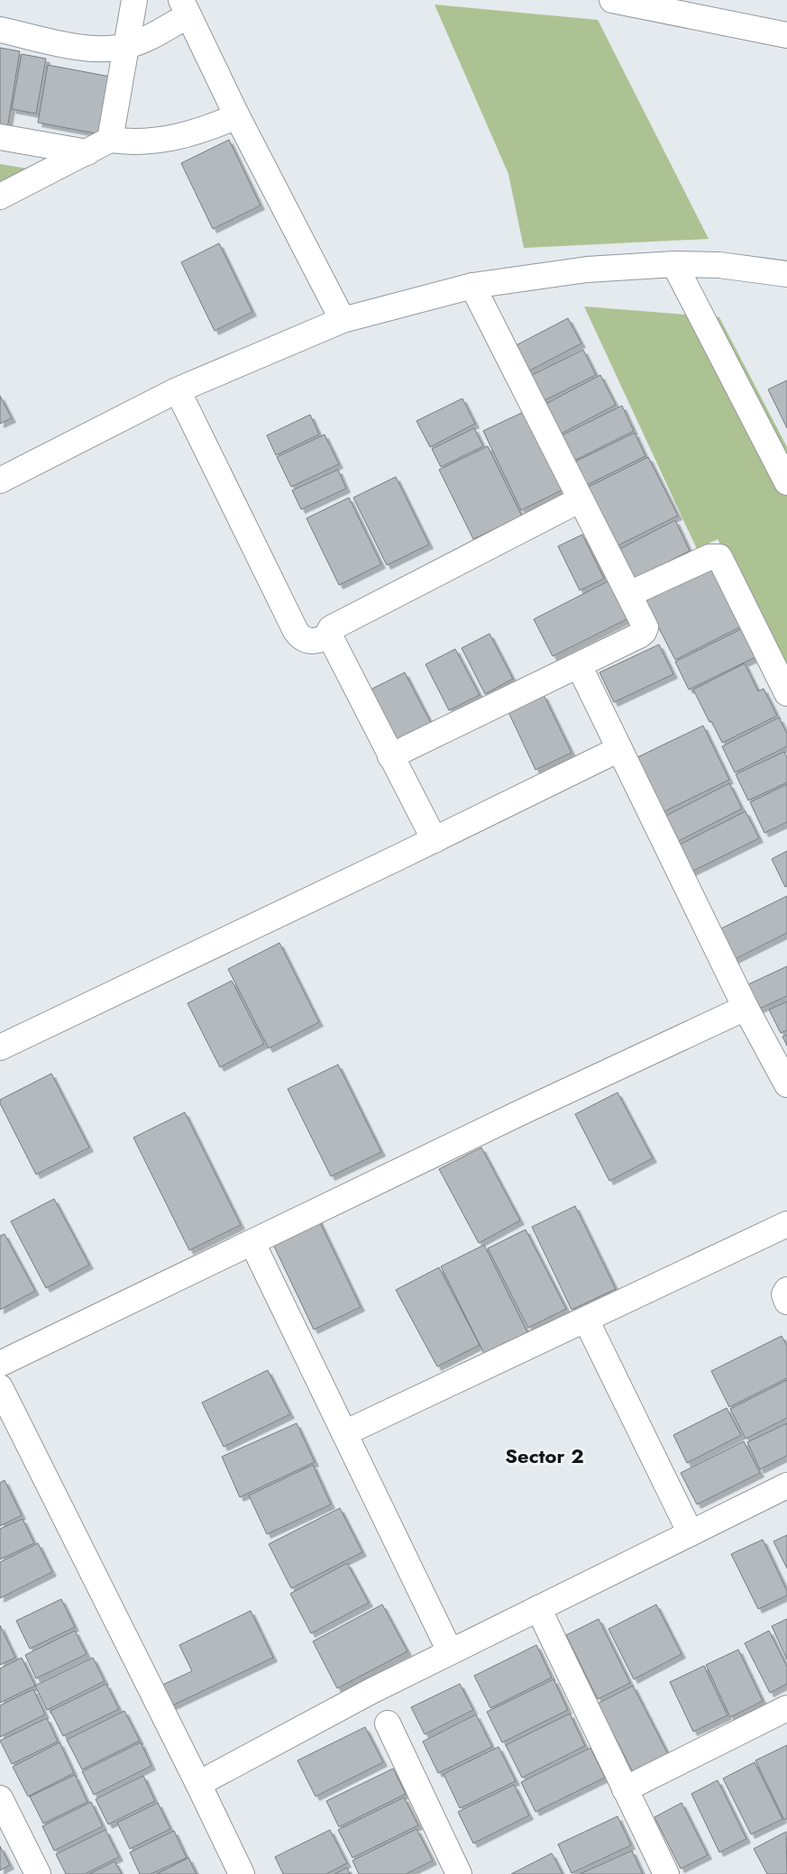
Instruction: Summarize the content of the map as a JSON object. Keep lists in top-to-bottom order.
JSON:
{
  "districts": ["Sector 2"]
}
